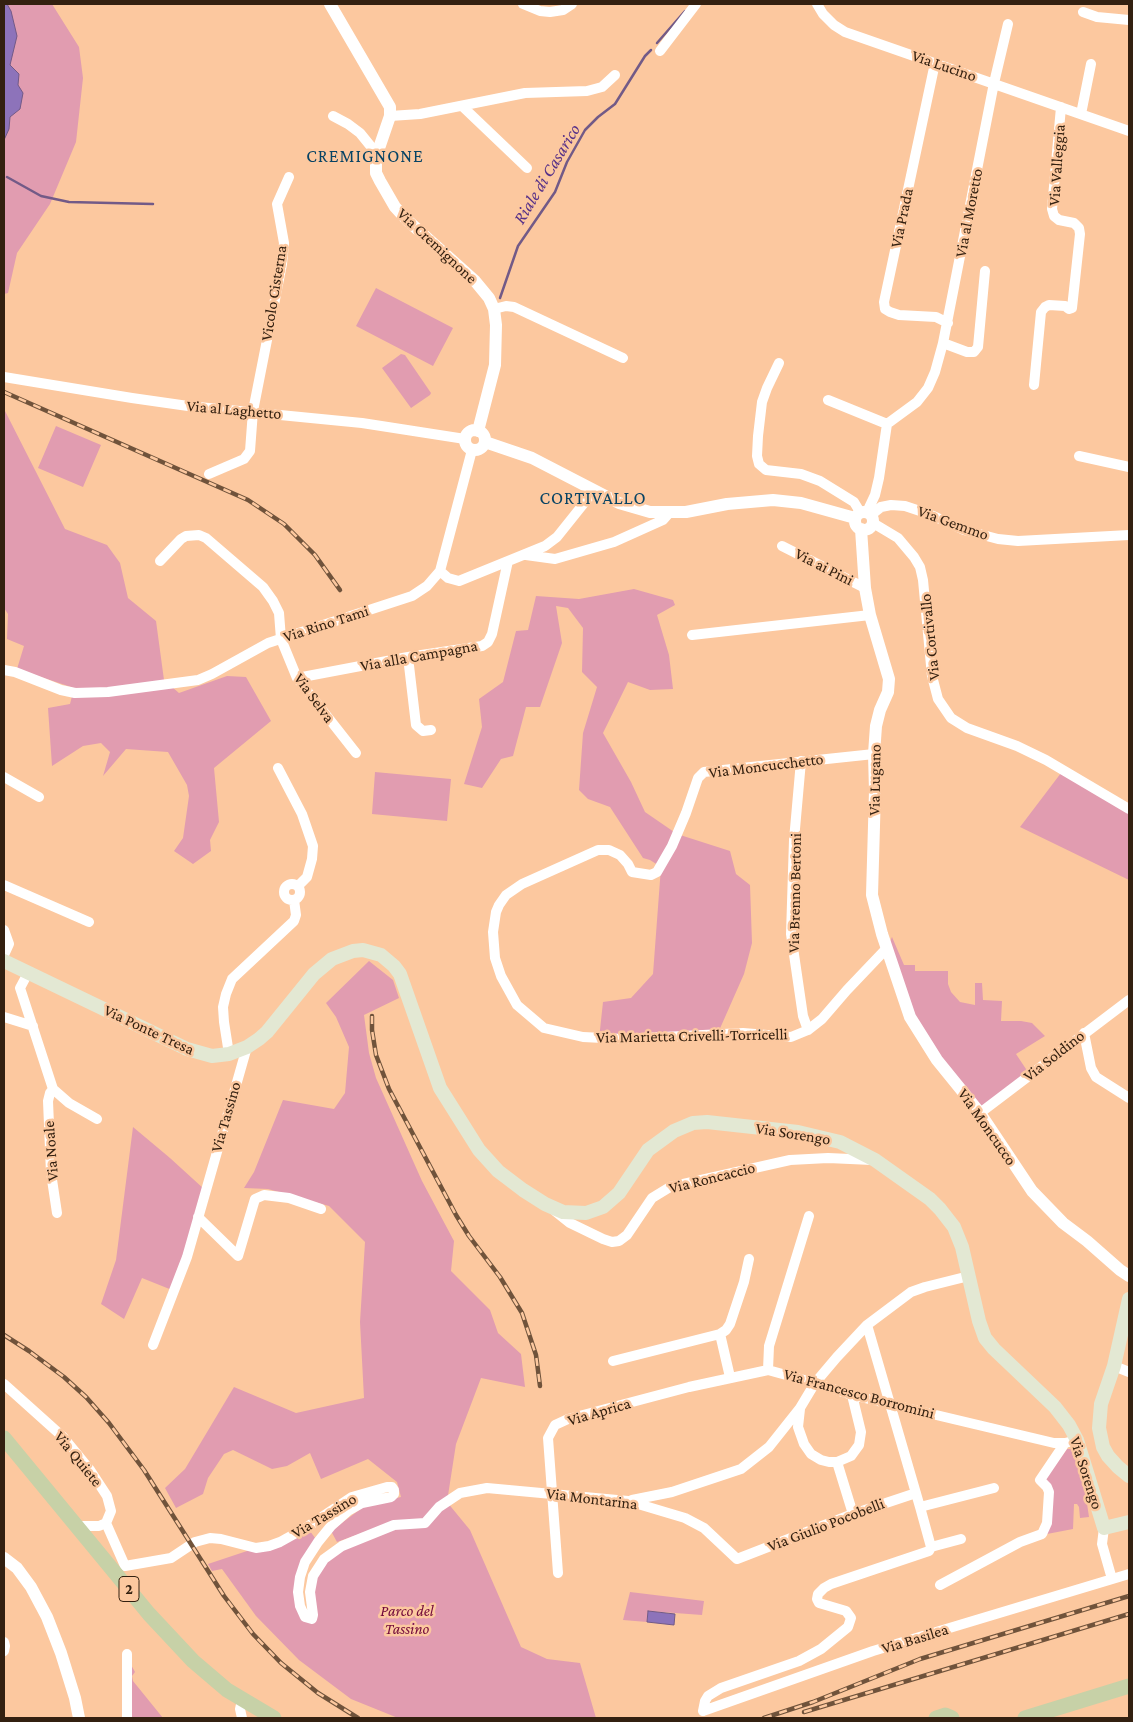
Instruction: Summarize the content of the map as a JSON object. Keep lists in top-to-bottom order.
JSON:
{
  "streets": {
    "main road": ["Via Ponte Tresa", "Via Sorengo", "2"],
    "street": [
      "Via Lucino",
      "Via Valleggia",
      "Via al Moretto",
      "Via Prada",
      "Via Cremignone",
      "Vicolo Cisterna",
      "Via al Laghetto",
      "Via Gemmo",
      "Via ai Pini",
      "Via Rino Tami",
      "Via Cortivallo",
      "Via alla Campagna",
      "Via Selva",
      "Via Moncucchetto",
      "Via Lugano",
      "Via Brenno Bertoni",
      "Via Marietta Crivelli-Torricelli",
      "Via Soldino",
      "Via Tassino",
      "Via Moncucco",
      "Via Noale",
      "Via Roncaccio",
      "Via Francesco Borromini",
      "Via Aprica",
      "Via Quiete",
      "Via Montarina",
      "Via Giulio Pocobelli",
      "Via Basilea"
    ]
  },
  "crossings": [
    ["Via Lucino", "Via Valleggia"],
    ["Via Lucino", "Via al Moretto"],
    ["Via Lucino", "Via Prada"],
    ["Via al Moretto", "Via Prada"],
    ["Via Cremignone", "Via al Laghetto"],
    ["Via Cremignone", "Via Rino Tami"],
    ["Via Cremignone", "Via Cortivallo"],
    ["Vicolo Cisterna", "Via al Laghetto"],
    ["Via al Laghetto", "Via Rino Tami"],
    ["Via al Laghetto", "Via Cortivallo"],
    ["Via Gemmo", "Via Cortivallo"],
    ["Via Gemmo", "Via Lugano"],
    ["Via ai Pini", "Via Lugano"],
    ["Via Rino Tami", "Via Cortivallo"],
    ["Via Rino Tami", "Via Selva"],
    ["Via Cortivallo", "Via Lugano"],
    ["Via alla Campagna", "Via Selva"],
    ["Via Moncucchetto", "Via Lugano"],
    ["Via Moncucchetto", "Via Brenno Bertoni"],
    ["Via Moncucchetto", "Via Marietta Crivelli-Torricelli"],
    ["Via Lugano", "Via Moncucco"],
    ["Via Brenno Bertoni", "Via Marietta Crivelli-Torricelli"],
    ["Via Ponte Tresa", "Via Tassino"],
    ["Via Ponte Tresa", "Via Sorengo"],
    ["Via Ponte Tresa", "Via Noale"],
    ["Via Soldino", "Via Moncucco"],
    ["Via Tassino", "Via Montarina"],
    ["Via Tassino", "2"],
    ["Via Sorengo", "Via Roncaccio"],
    ["Via Sorengo", "Via Francesco Borromini"],
    ["Via Francesco Borromini", "Via Aprica"],
    ["Via Aprica", "Via Montarina"],
    ["Via Montarina", "Via Giulio Pocobelli"]
  ],
  "districts": ["CREMIGNONE", "CORTIVALLO"],
  "water": ["Riale di Casarico"],
  "parks": ["Parco del Tassino"]
}
